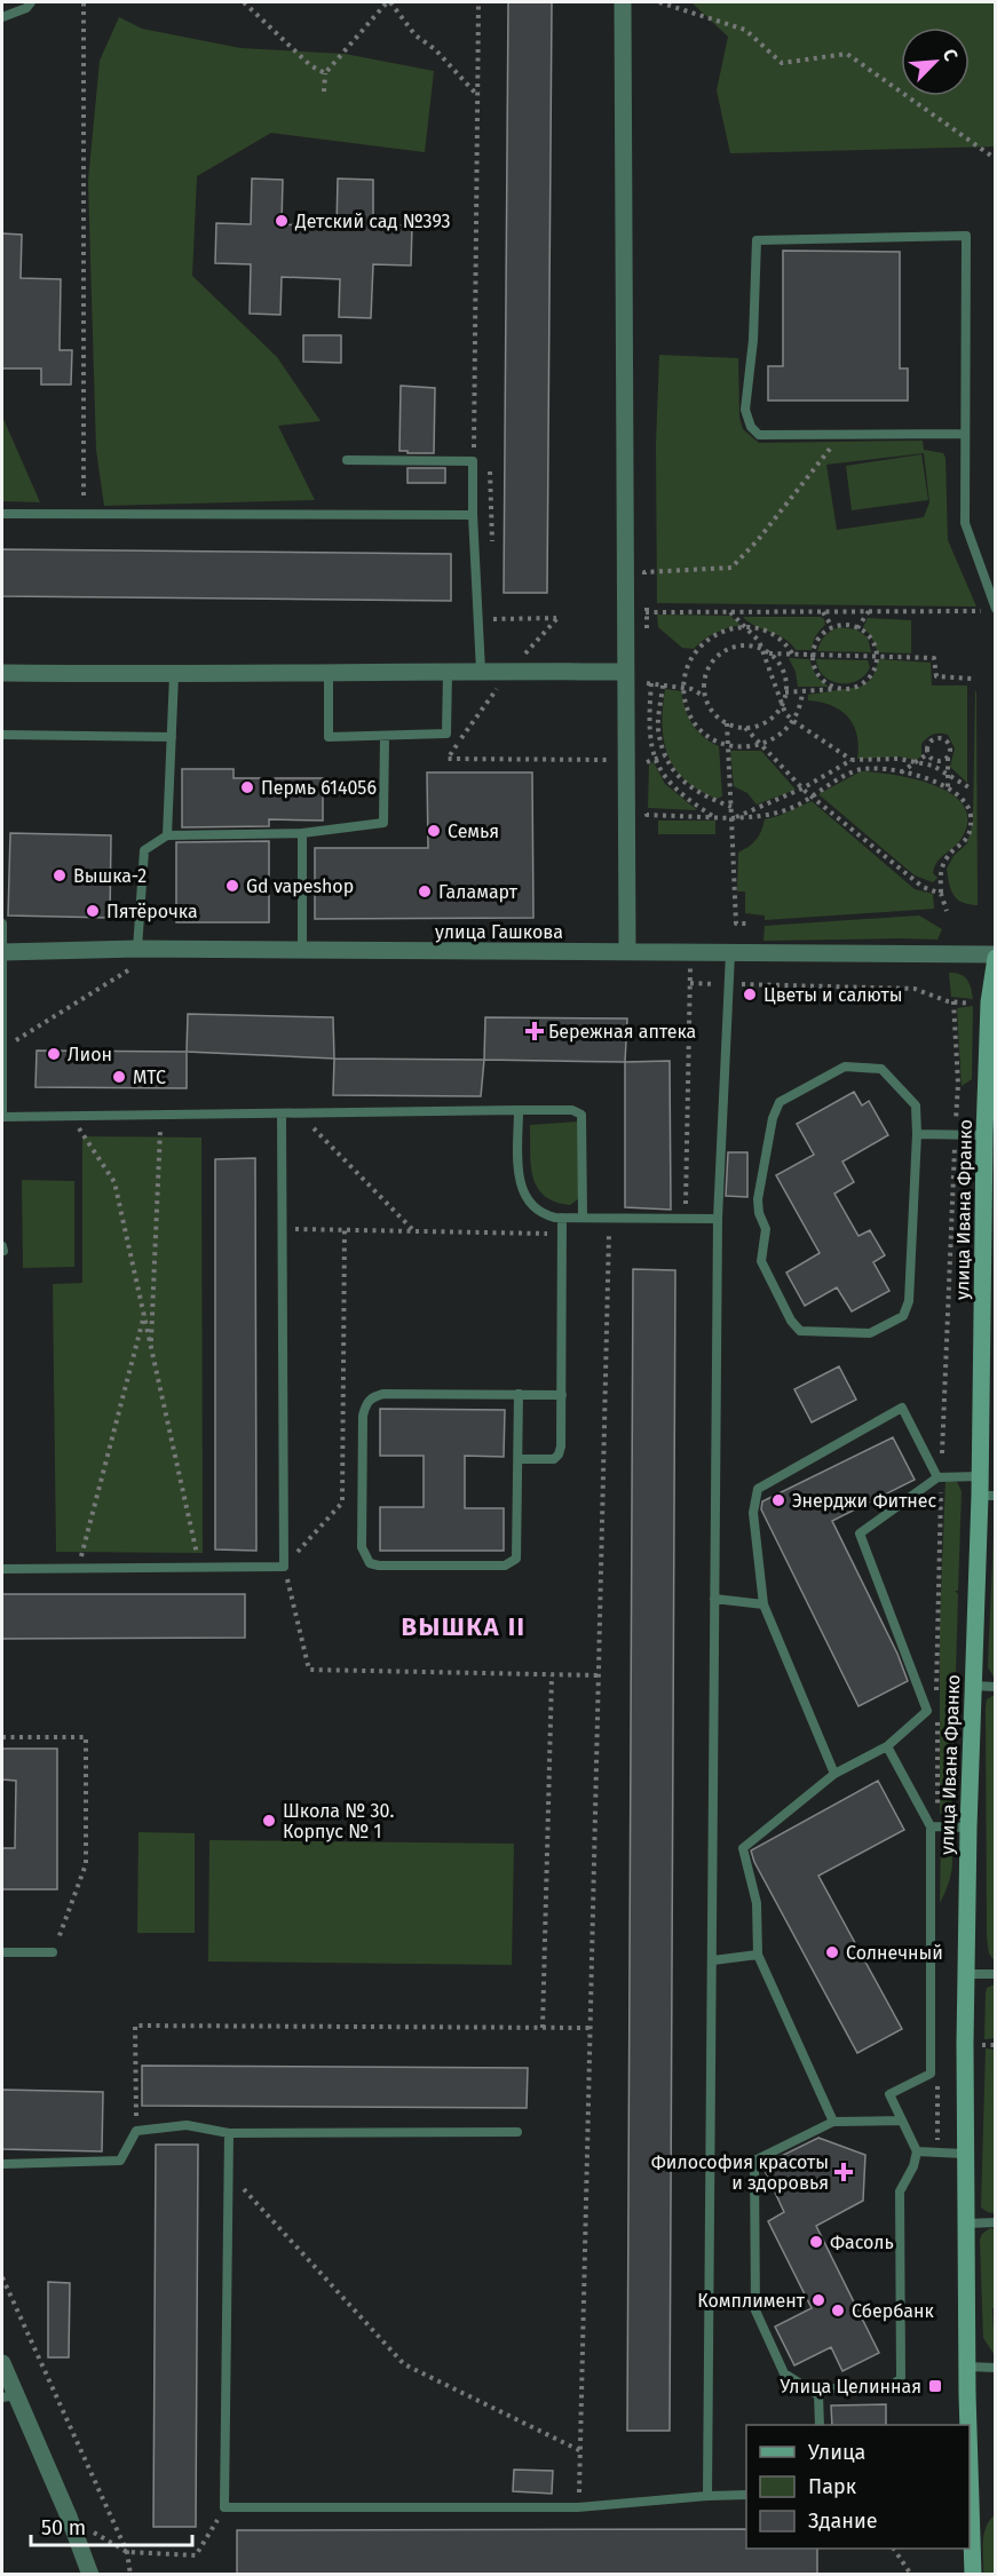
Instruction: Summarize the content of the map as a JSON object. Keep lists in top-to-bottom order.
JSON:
{
  "streets": {
    "street": ["улица Гашкова", "улица Ивана Франко"]
  },
  "crossings": [
    ["улица Гашкова", "улица Ивана Франко"]
  ],
  "districts": ["ВЫШКА II"],
  "places": {
    "other": [
      "Детский сад №393",
      "Пермь 614056",
      "Семья",
      "Вышка-2",
      "Gd vapeshop",
      "Галамарт",
      "Пятёрочка",
      "Цветы и салюты",
      "Лион",
      "МТС",
      "Энерджи Фитнес",
      "Школа № 30. Корпус № 1",
      "Солнечный",
      "Фасоль",
      "Комплимент",
      "Сбербанк"
    ],
    "health": ["Бережная аптека", "Философия красоты и здоровья"],
    "transit": ["Улица Целинная"]
  },
  "legend": ["Улица", "Парк", "Здание"],
  "scale_bar": "50 m",
  "north": "top right"
}
